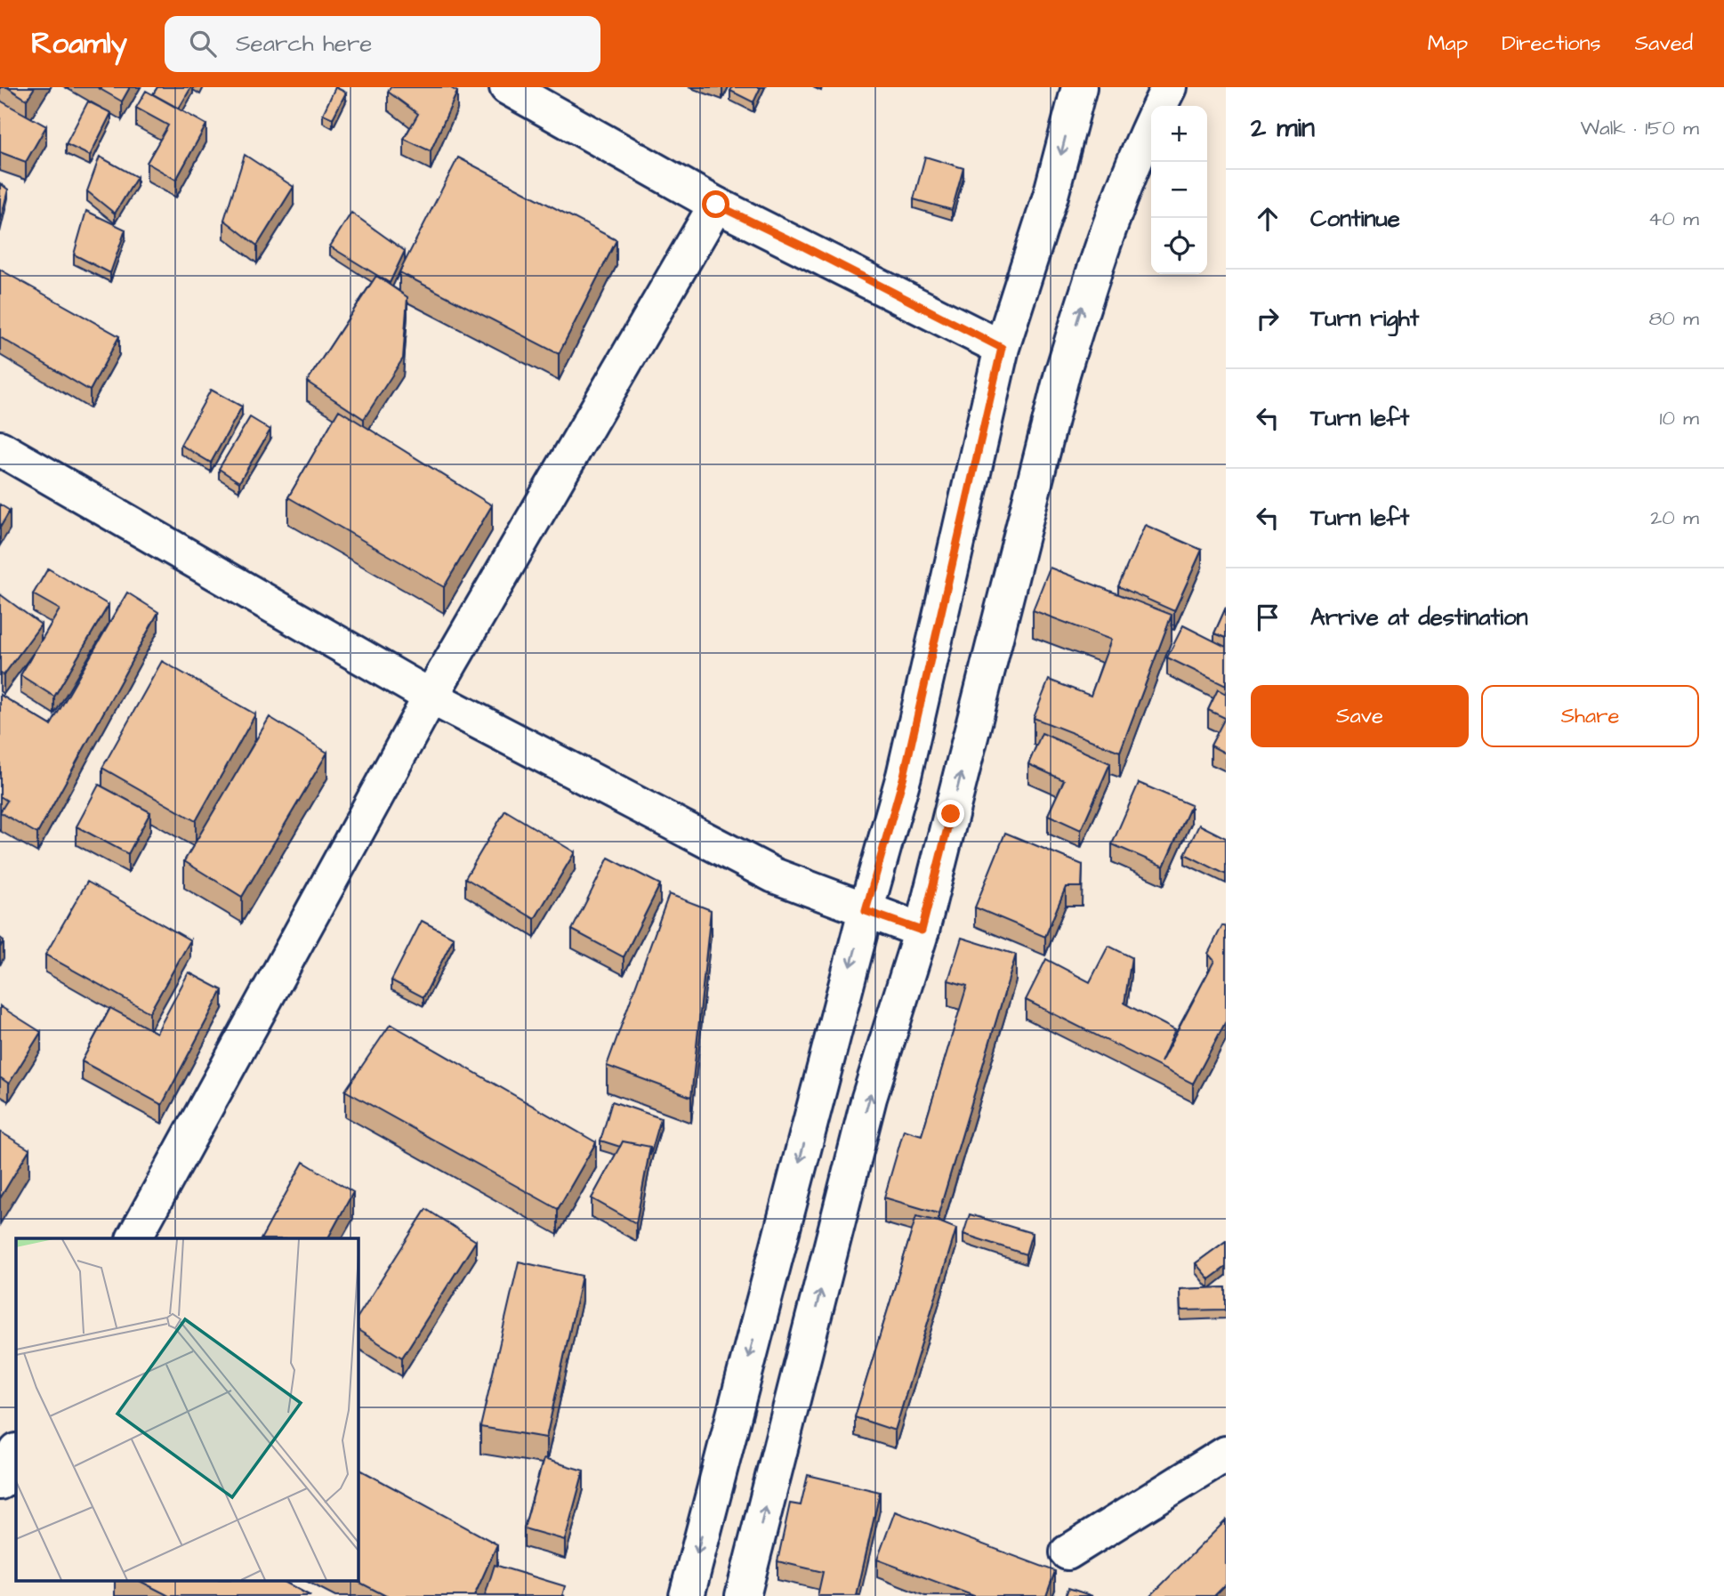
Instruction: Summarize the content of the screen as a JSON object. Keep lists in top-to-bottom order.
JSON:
{
  "page": {
    "header": "Roamly",
    "search": "Search here",
    "nav": ["Map", "Directions", "Saved"],
    "heading": ["2 min", "Walk · 150 m"],
    "map_buttons": ["+", "−"],
    "list": [
      ["Continue", "40 m"],
      ["Turn right", "80 m"],
      ["Turn left", "10 m"],
      ["Turn left", "20 m"],
      "Arrive at destination"
    ],
    "buttons": ["Save", "Share"]
  }
}
